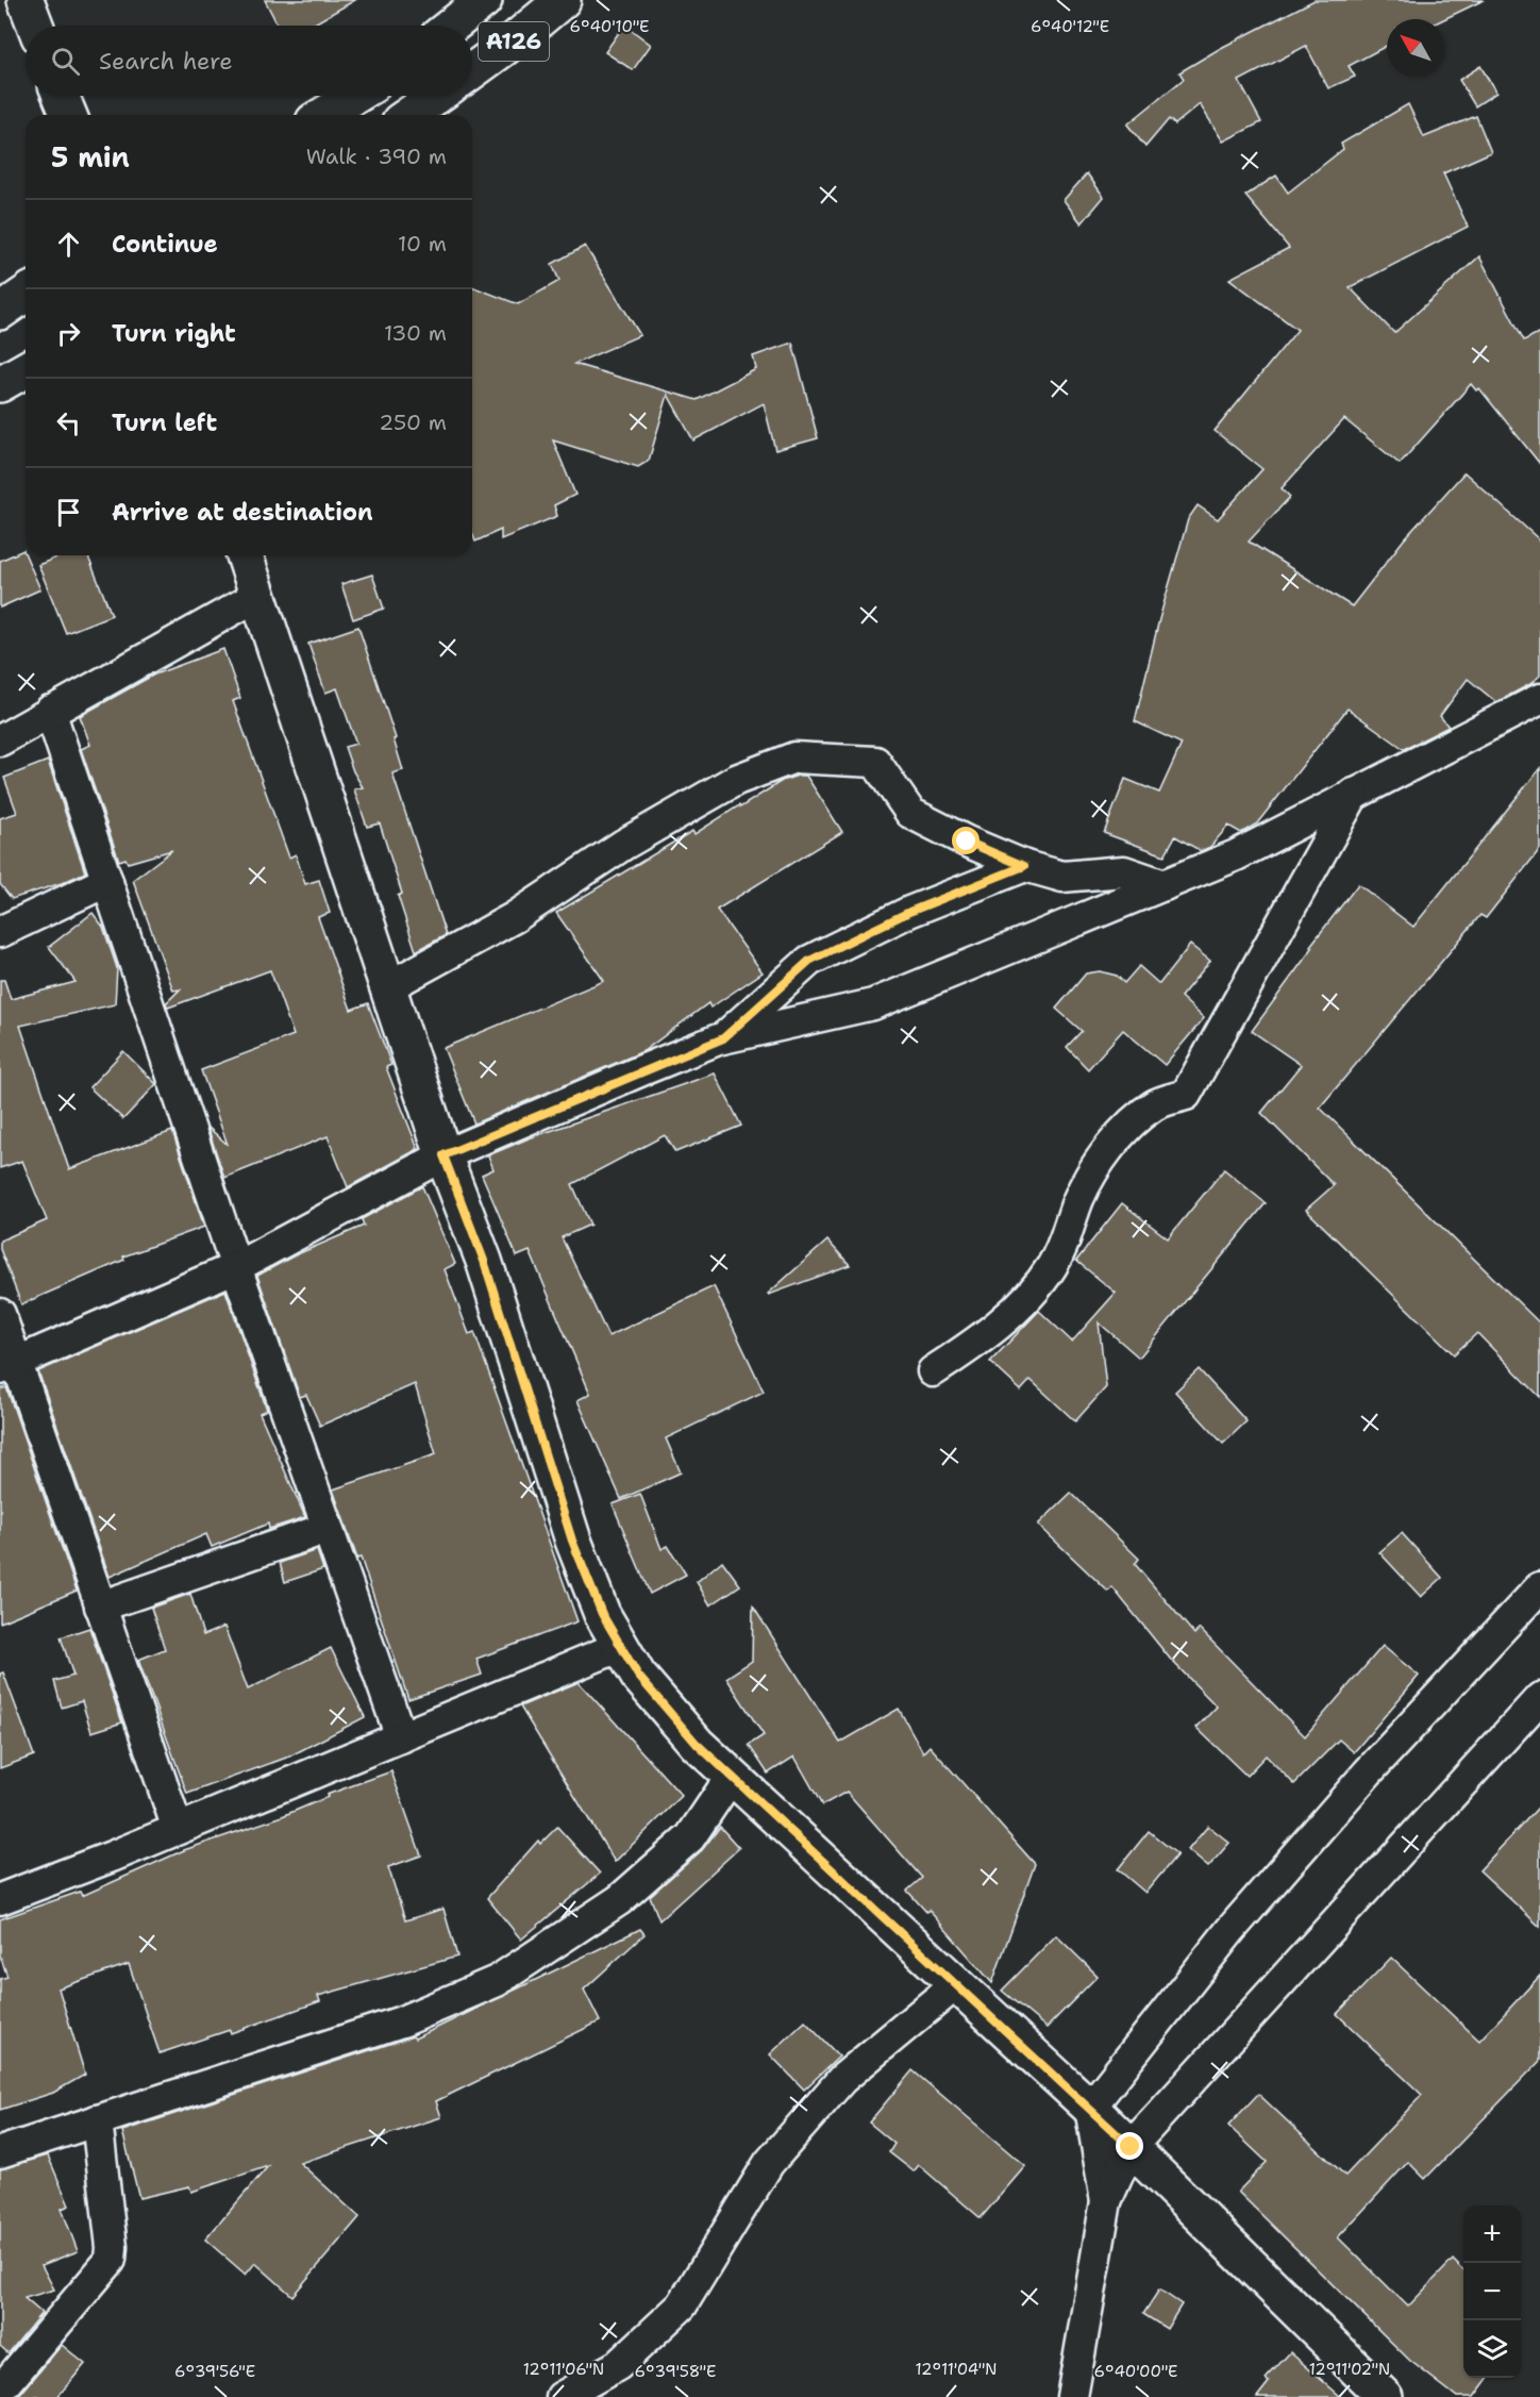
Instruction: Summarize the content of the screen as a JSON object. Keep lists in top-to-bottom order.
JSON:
{
  "streets": {
    "main road": ["A126"]
  },
  "north": "top left",
  "page": {
    "search": "Search here",
    "heading": ["5 min", "Walk · 390 m"],
    "list": [
      ["Continue", "10 m"],
      ["Turn right", "130 m"],
      ["Turn left", "250 m"],
      "Arrive at destination"
    ],
    "map_buttons": ["+", "−"]
  },
  "coordinates": [
    "6°40'10\"E",
    "6°40'12\"E",
    "12°11'06\"N",
    "12°11'04\"N",
    "12°11'02\"N",
    "6°39'56\"E",
    "6°39'58\"E",
    "6°40'00\"E"
  ]
}
